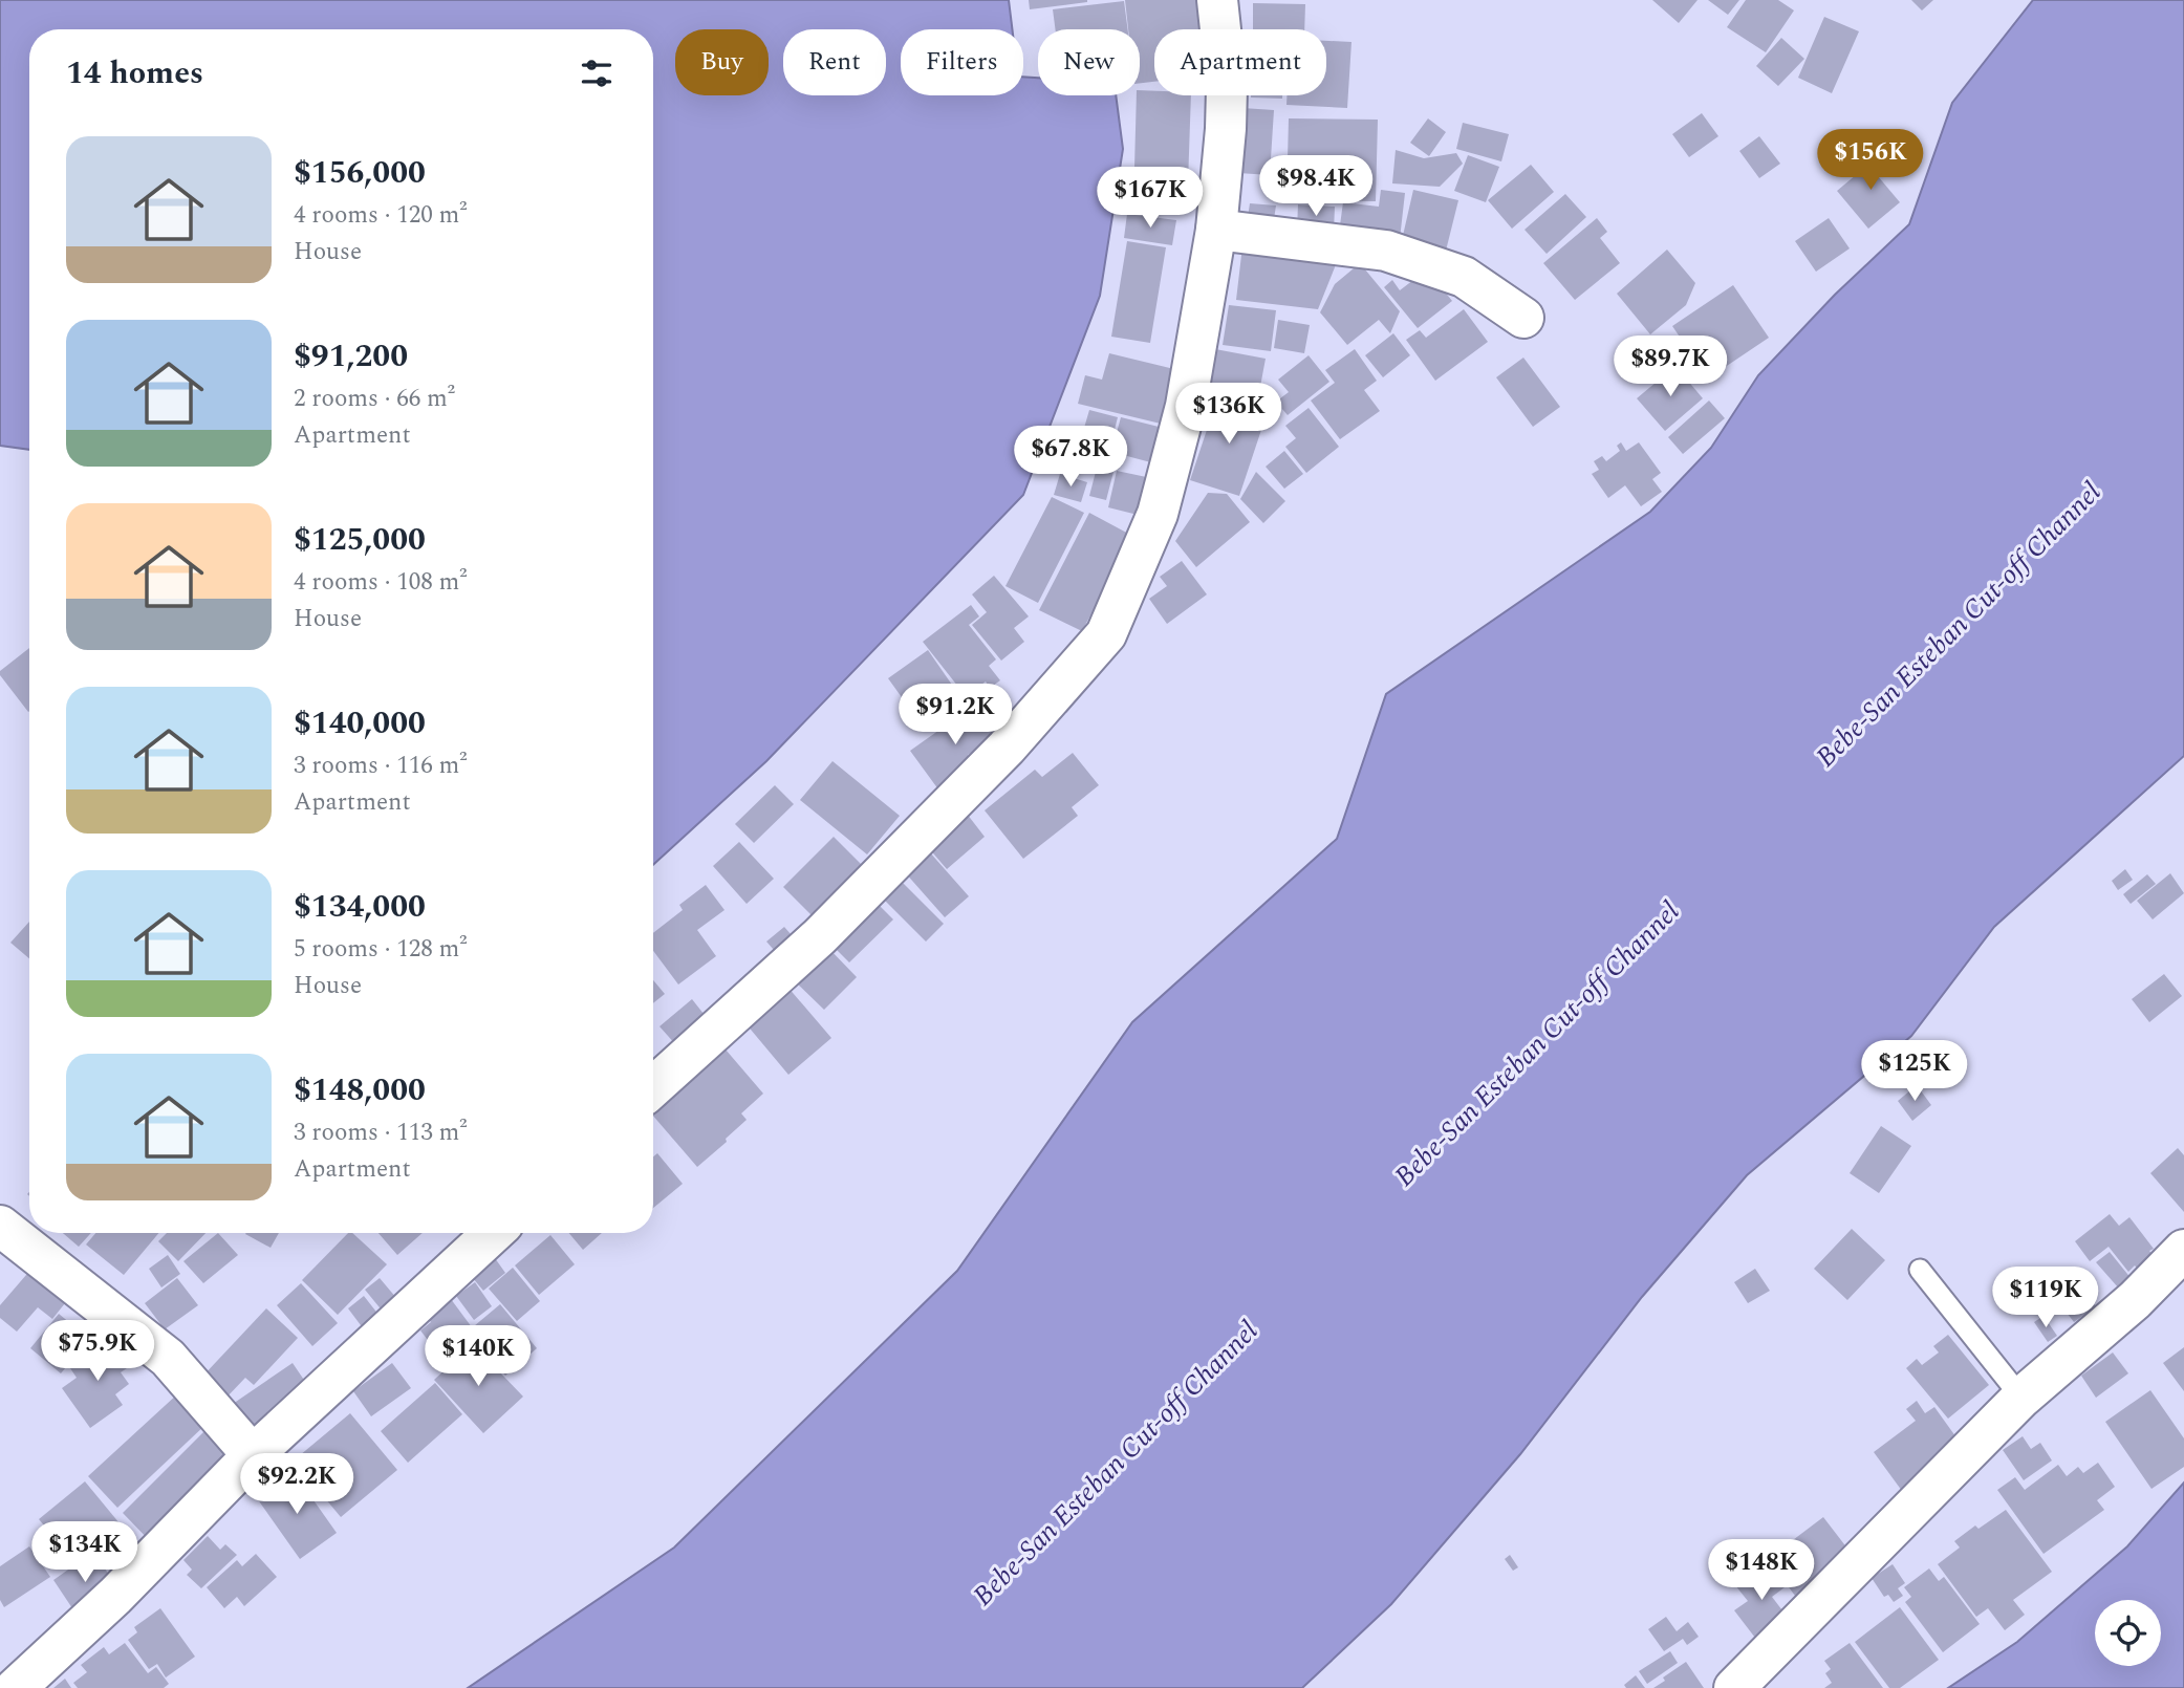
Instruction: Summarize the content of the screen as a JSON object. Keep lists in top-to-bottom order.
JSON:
{
  "water": ["Bebe-San Esteban Cut-off Channel"],
  "page": {
    "chip": [
      "Buy",
      "Rent",
      "Filters",
      "New",
      "Apartment"
    ],
    "heading": "14 homes",
    "list": [
      {
        "name": "$156,000",
        "note": "4 rooms · 120 m² · House"
      },
      {
        "name": "$91,200",
        "note": "2 rooms · 66 m² · Apartment"
      },
      {
        "name": "$125,000",
        "note": "4 rooms · 108 m² · House"
      },
      {
        "name": "$140,000",
        "note": "3 rooms · 116 m² · Apartment"
      },
      {
        "name": "$134,000",
        "note": "5 rooms · 128 m² · House"
      },
      {
        "name": "$148,000",
        "note": "3 rooms · 113 m² · Apartment"
      }
    ],
    "price": [
      "$156K",
      "$98.4K",
      "$167K",
      "$89.7K",
      "$136K",
      "$67.8K",
      "$91.2K",
      "$125K",
      "$119K",
      "$75.9K",
      "$140K",
      "$92.2K",
      "$134K",
      "$148K"
    ]
  }
}
